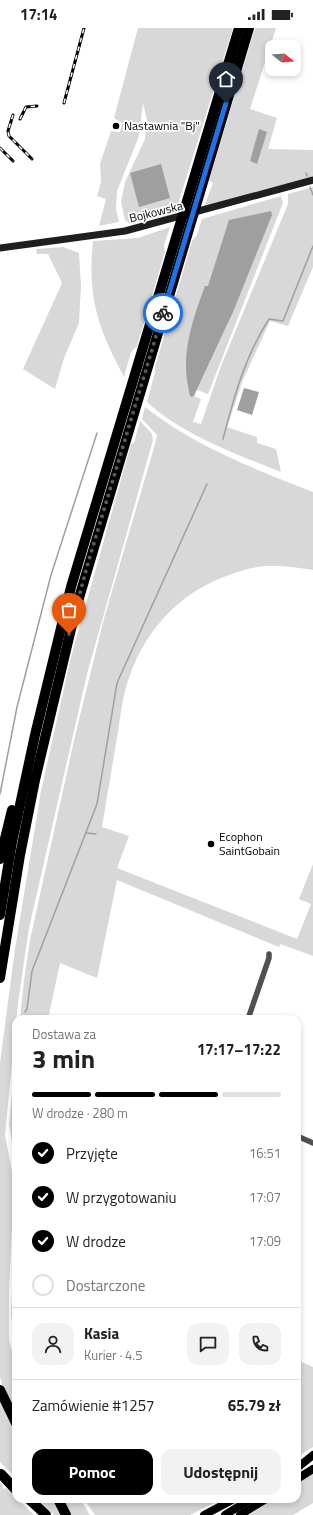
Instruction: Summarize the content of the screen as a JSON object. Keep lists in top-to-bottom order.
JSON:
{
  "streets": {
    "street": ["Bojkowska"]
  },
  "places": ["Nastawnia \"Bj\"", "Ecophon SaintGobain"],
  "north": "right",
  "page": {
    "status": "17:14",
    "heading": ["3 min", "Dostawa za", "17:17–17:22"],
    "panel": [
      "Kasia",
      "Kurier · 4.5",
      "Zamówienie #1257",
      "65.79 zł"
    ],
    "bar": "W drodze · 280 m",
    "list": [
      ["Przyjęte", "16:51"],
      ["W przygotowaniu", "17:07"],
      ["W drodze", "17:09"],
      "Dostarczone"
    ],
    "buttons": ["Pomoc", "Udostępnij"]
  }
}
